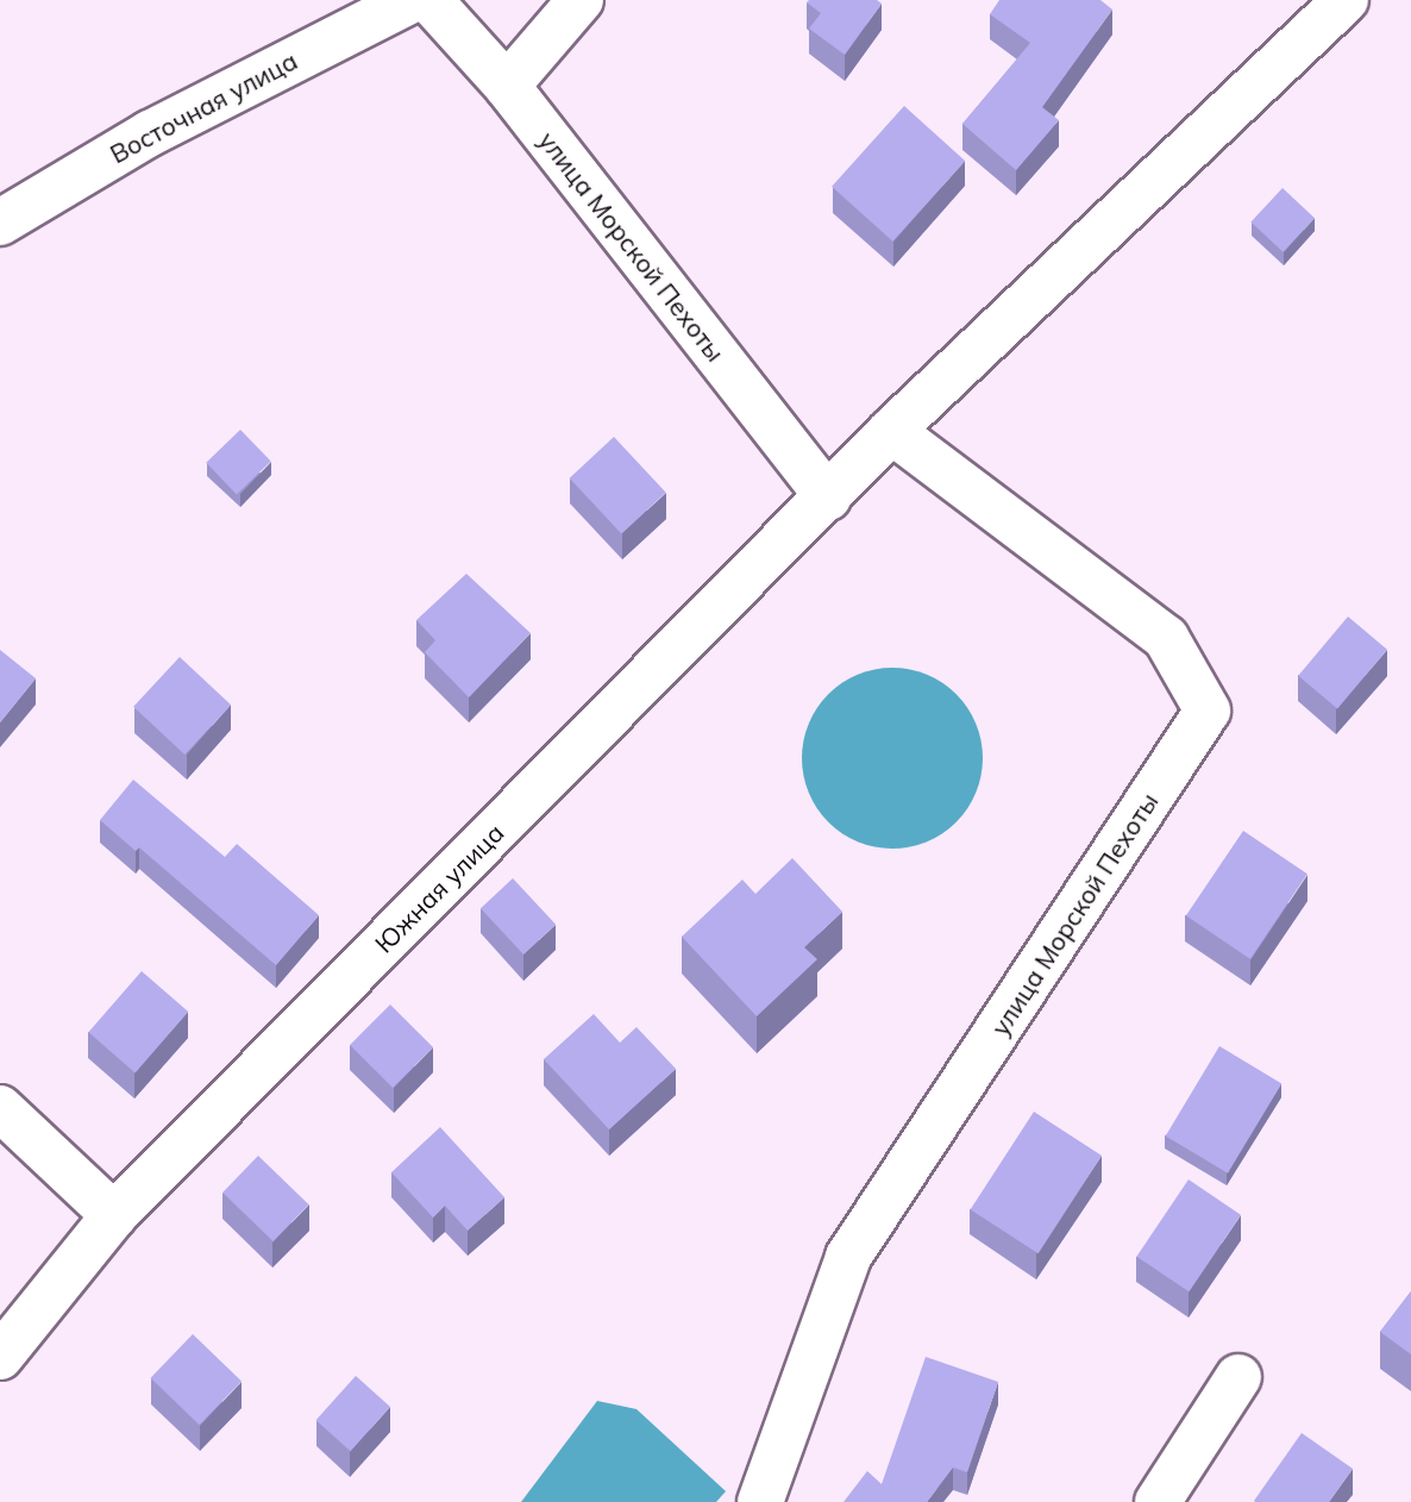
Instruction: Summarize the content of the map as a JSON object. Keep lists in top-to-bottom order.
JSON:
{
  "streets": {
    "street": ["Восточная улица", "улица Морской Пехоты", "Южная улица"]
  },
  "crossings": [
    ["улица Морской Пехоты", "Южная улица"]
  ]
}
